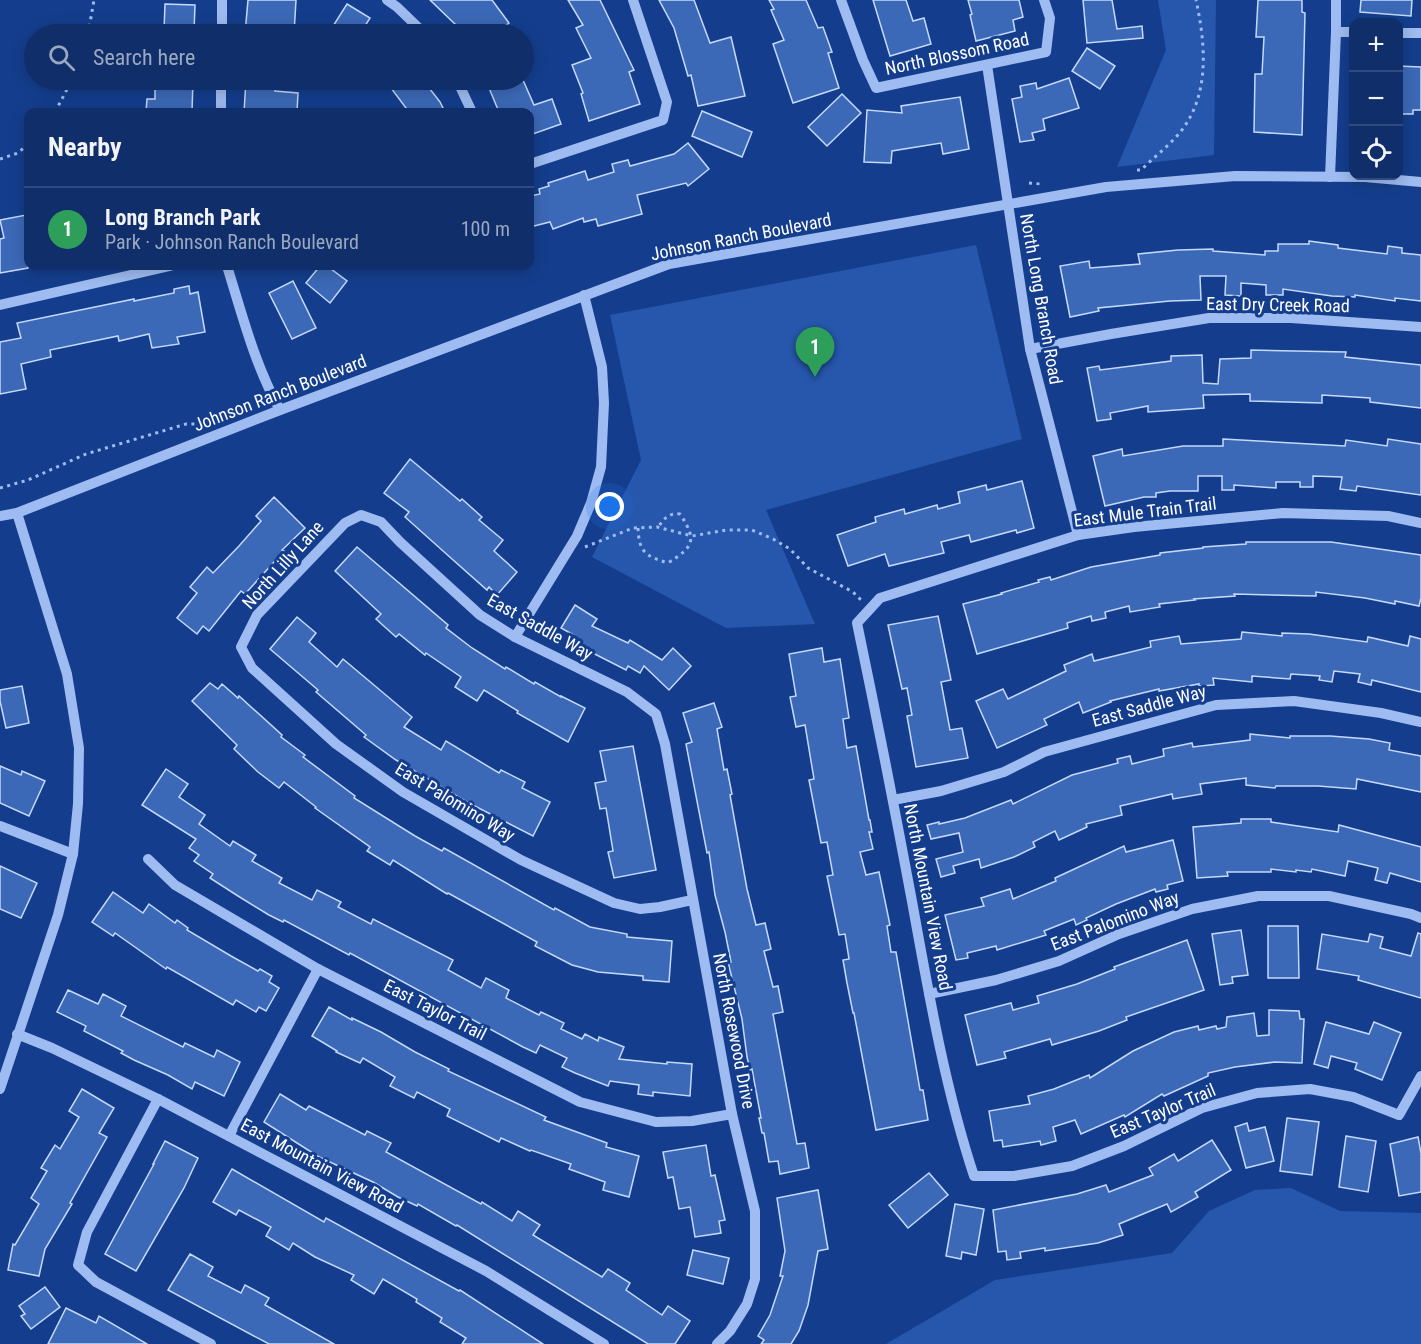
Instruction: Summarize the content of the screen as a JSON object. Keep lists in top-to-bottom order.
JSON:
{
  "streets": {
    "street": [
      "North Blossom Road",
      "Johnson Ranch Boulevard",
      "North Long Branch Road",
      "East Dry Creek Road",
      "East Mule Train Trail",
      "North Lilly Lane",
      "East Saddle Way",
      "East Palomino Way",
      "North Mountain View Road",
      "East Taylor Trail",
      "North Rosewood Drive",
      "East Mountain View Road"
    ]
  },
  "crossings": [
    ["North Blossom Road", "North Long Branch Road"],
    ["Johnson Ranch Boulevard", "North Long Branch Road"],
    ["North Long Branch Road", "East Dry Creek Road"],
    ["North Long Branch Road", "East Mule Train Trail"],
    ["East Mule Train Trail", "North Mountain View Road"],
    ["North Lilly Lane", "East Saddle Way"],
    ["North Lilly Lane", "East Palomino Way"],
    ["East Saddle Way", "North Mountain View Road"],
    ["East Saddle Way", "North Rosewood Drive"],
    ["East Palomino Way", "North Mountain View Road"],
    ["East Palomino Way", "North Rosewood Drive"],
    ["North Mountain View Road", "East Taylor Trail"],
    ["East Taylor Trail", "North Rosewood Drive"]
  ],
  "page": {
    "map_buttons": ["+", "−"],
    "search": "Search here",
    "heading": "Nearby",
    "list": [
      {
        "mark": "1",
        "name": "Long Branch Park",
        "note": "Park · Johnson Ranch Boulevard",
        "value": "100 m"
      }
    ],
    "pins": "1"
  }
}
